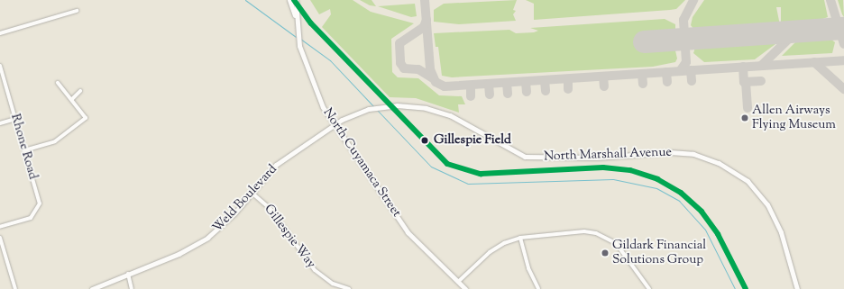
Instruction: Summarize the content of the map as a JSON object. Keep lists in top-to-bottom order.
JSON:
{
  "streets": {
    "main road": ["North Marshall Avenue", "North Cuyamaca Street", "Weld Boulevard"],
    "street": ["Rhone Road", "Gillespie Way"]
  },
  "crossings": [
    ["North Marshall Avenue", "North Cuyamaca Street"],
    ["North Marshall Avenue", "Weld Boulevard"],
    ["North Cuyamaca Street", "Weld Boulevard"],
    ["Weld Boulevard", "Gillespie Way"]
  ],
  "places": ["Allen Airways Flying Museum", "Gillespie Field", "Gildark Financial Solutions Group"]
}
